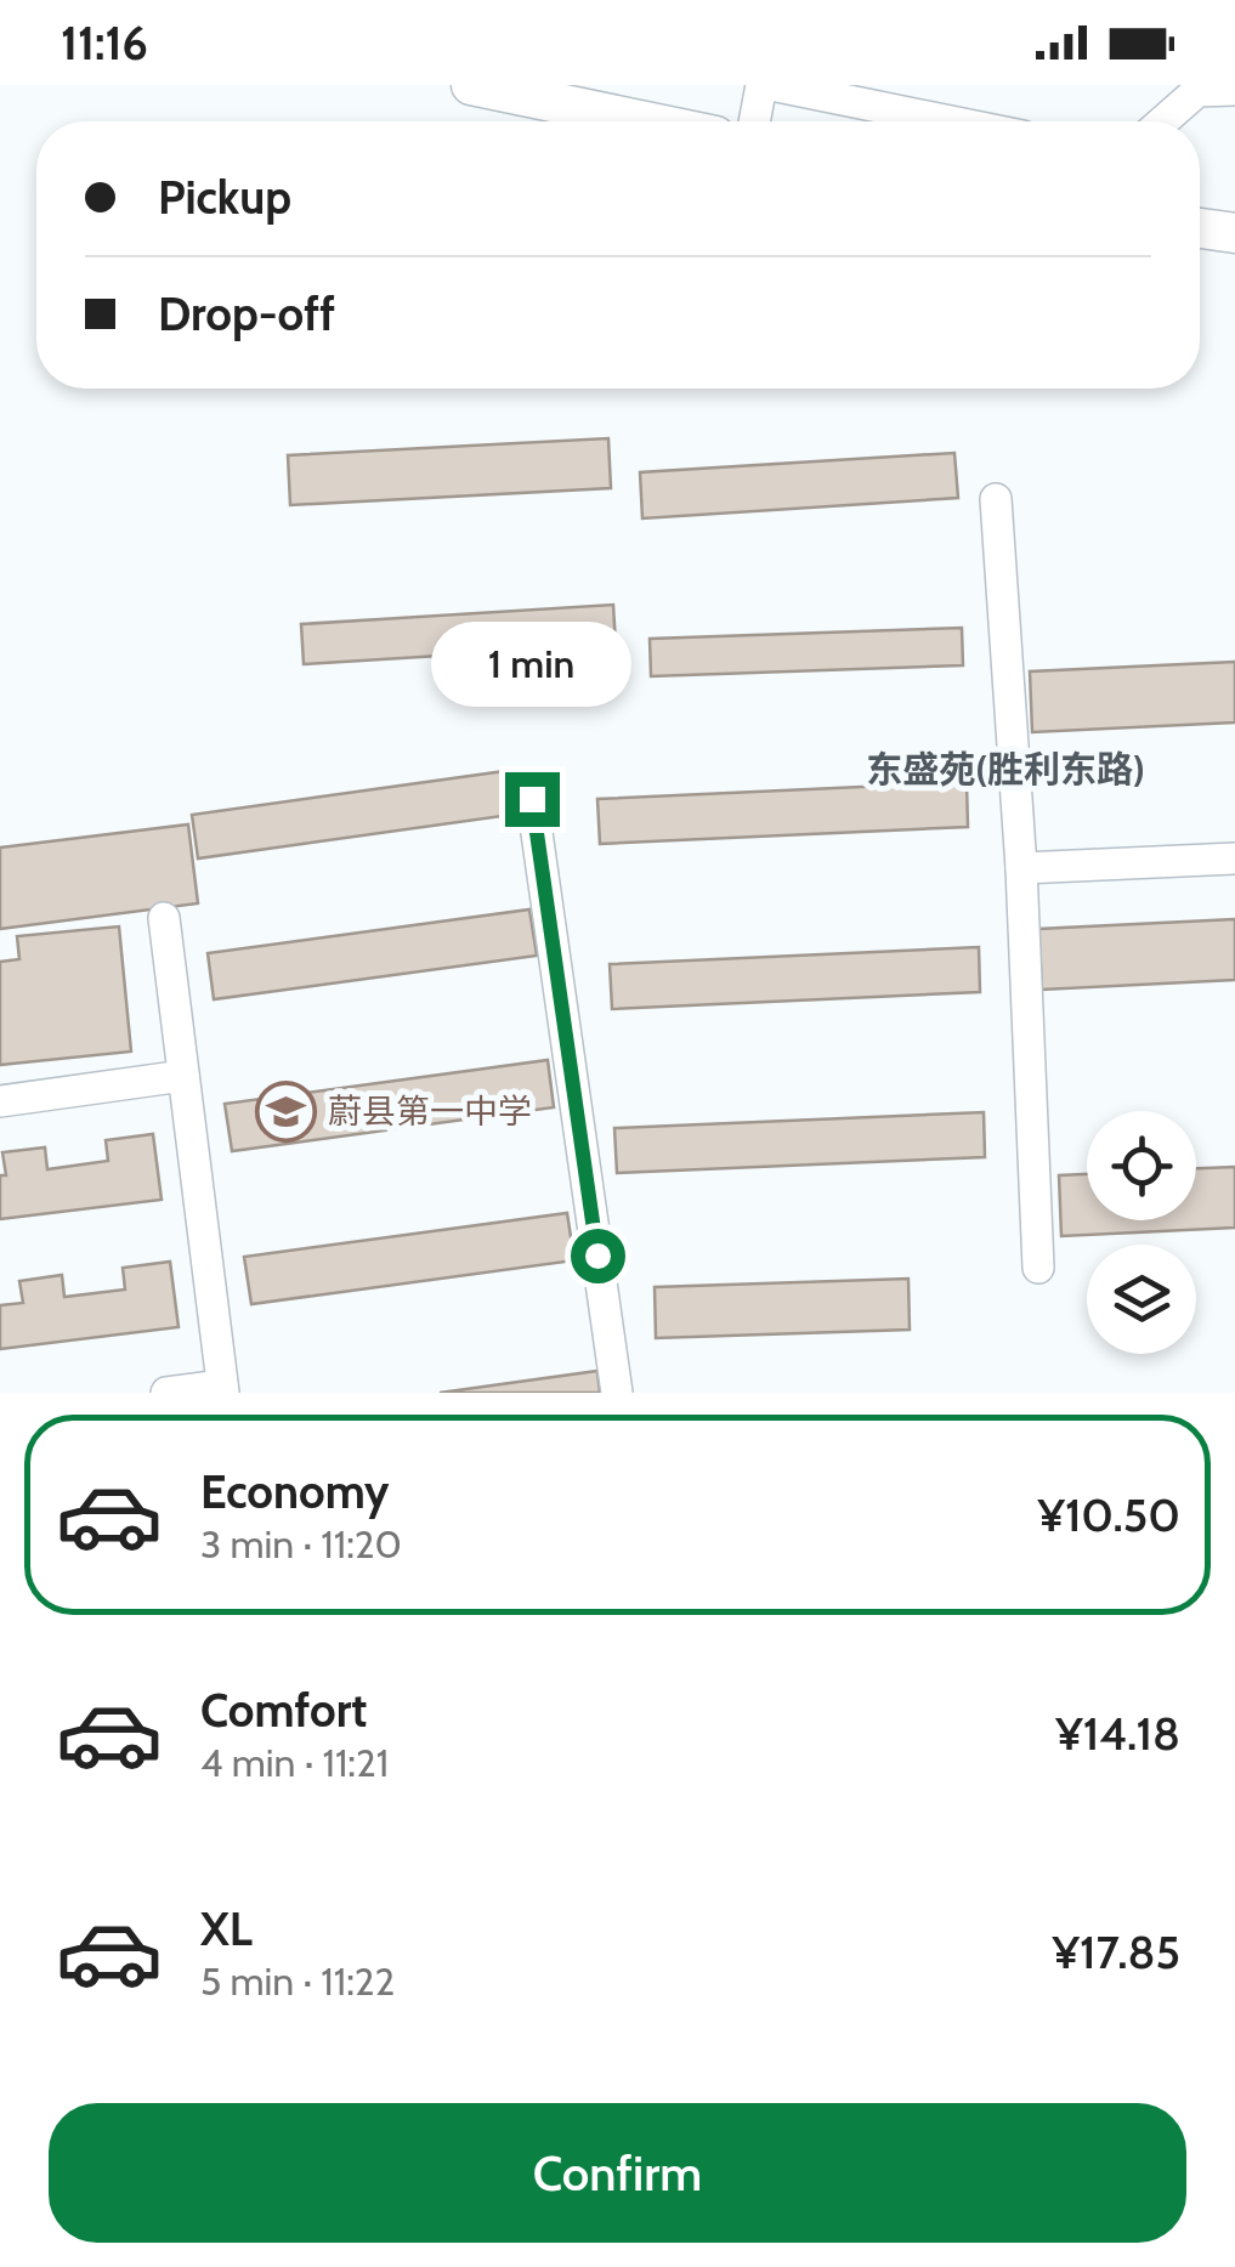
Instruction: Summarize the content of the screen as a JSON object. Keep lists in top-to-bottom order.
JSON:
{
  "districts": ["东盛苑(胜利东路)"],
  "places": {
    "school or university": ["蔚县第一中学"]
  },
  "page": {
    "status": "11:16",
    "banner": ["Pickup", "Drop-off"],
    "bubble": "1 min",
    "list": [
      {
        "name": "Economy",
        "note": "3 min · 11:20",
        "value": "¥10.50"
      },
      {
        "name": "Comfort",
        "note": "4 min · 11:21",
        "value": "¥14.18"
      },
      {
        "name": "XL",
        "note": "5 min · 11:22",
        "value": "¥17.85"
      }
    ],
    "buttons": "Confirm"
  }
}
